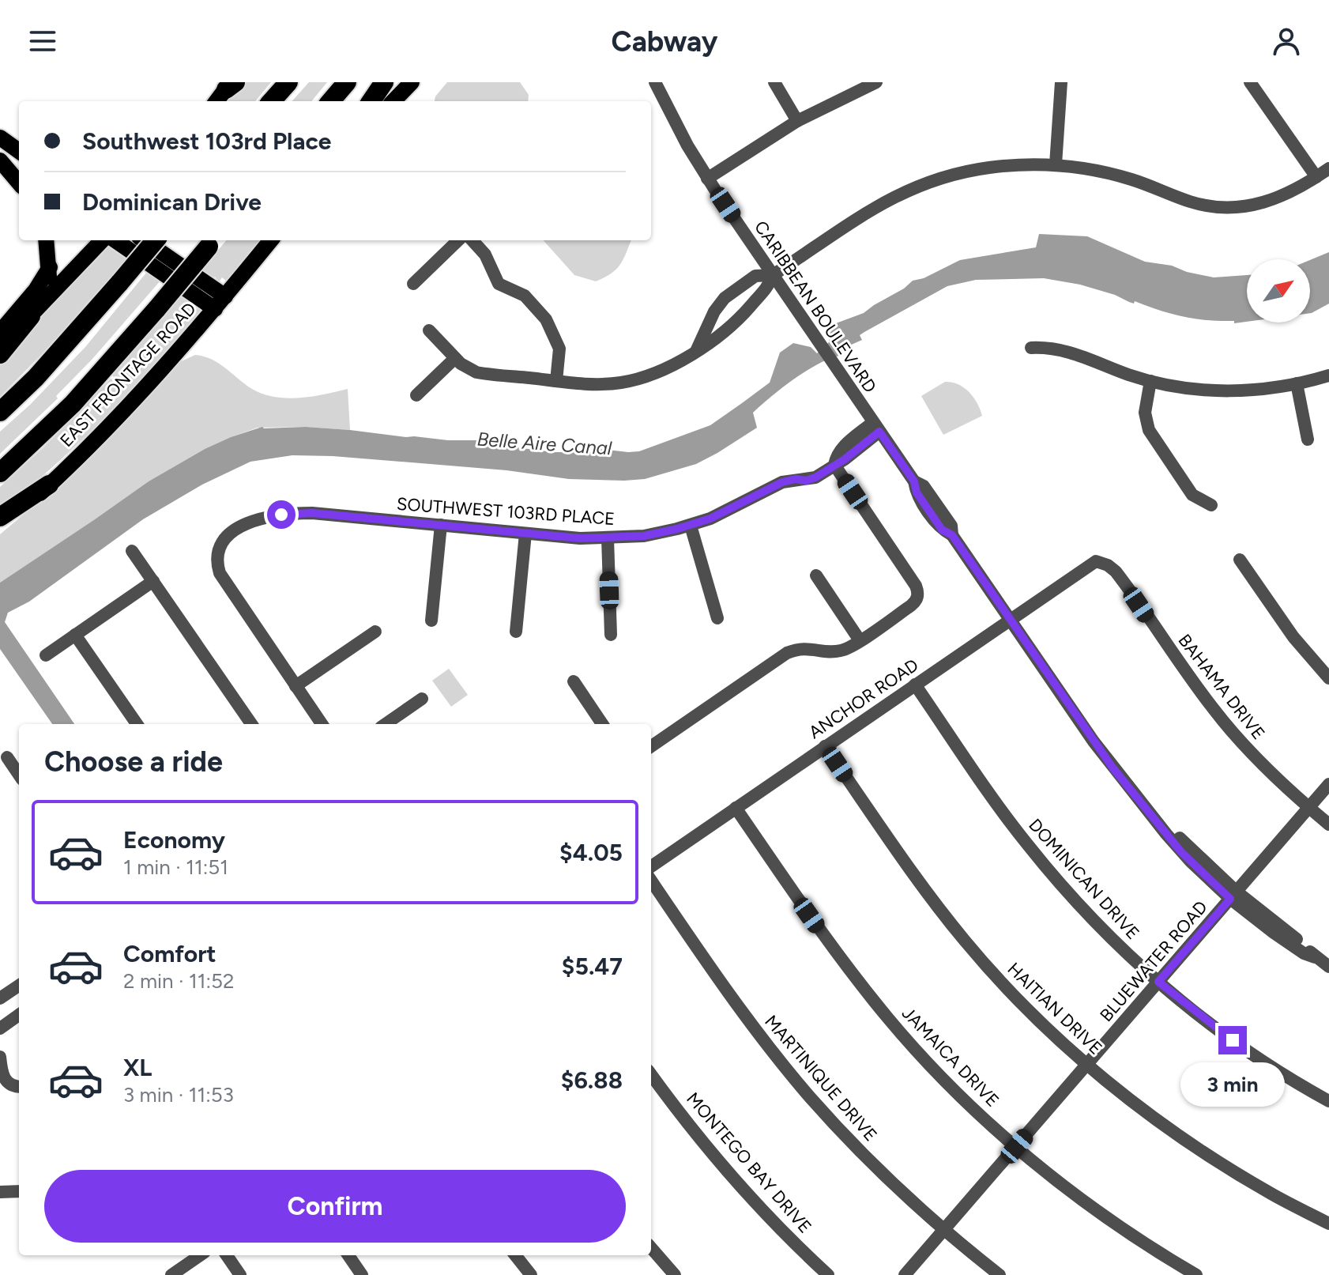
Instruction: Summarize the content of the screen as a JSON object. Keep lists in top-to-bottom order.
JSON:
{
  "streets": {
    "main road": ["EAST FRONTAGE ROAD"],
    "street": [
      "CARIBBEAN BOULEVARD",
      "SOUTHWEST 103RD PLACE",
      "BAHAMA DRIVE",
      "ANCHOR ROAD",
      "DOMINICAN DRIVE",
      "BLUEWATER ROAD",
      "HAITIAN DRIVE",
      "JAMAICA DRIVE",
      "MARTINIQUE DRIVE",
      "MONTEGO BAY DRIVE"
    ]
  },
  "crossings": [
    ["CARIBBEAN BOULEVARD", "SOUTHWEST 103RD PLACE"],
    ["CARIBBEAN BOULEVARD", "ANCHOR ROAD"],
    ["CARIBBEAN BOULEVARD", "BLUEWATER ROAD"],
    ["BAHAMA DRIVE", "ANCHOR ROAD"],
    ["BAHAMA DRIVE", "BLUEWATER ROAD"],
    ["ANCHOR ROAD", "DOMINICAN DRIVE"],
    ["ANCHOR ROAD", "HAITIAN DRIVE"],
    ["ANCHOR ROAD", "JAMAICA DRIVE"],
    ["DOMINICAN DRIVE", "BLUEWATER ROAD"],
    ["BLUEWATER ROAD", "HAITIAN DRIVE"],
    ["BLUEWATER ROAD", "JAMAICA DRIVE"],
    ["BLUEWATER ROAD", "MARTINIQUE DRIVE"]
  ],
  "water": ["Belle Aire Canal"],
  "north": "top right",
  "page": {
    "header": "Cabway",
    "banner": ["Southwest 103rd Place", "Dominican Drive"],
    "heading": "Choose a ride",
    "list": [
      {
        "name": "Economy",
        "note": "1 min · 11:51",
        "value": "$4.05"
      },
      {
        "name": "Comfort",
        "note": "2 min · 11:52",
        "value": "$5.47"
      },
      {
        "name": "XL",
        "note": "3 min · 11:53",
        "value": "$6.88"
      }
    ],
    "bubble": "3 min",
    "buttons": "Confirm"
  }
}
